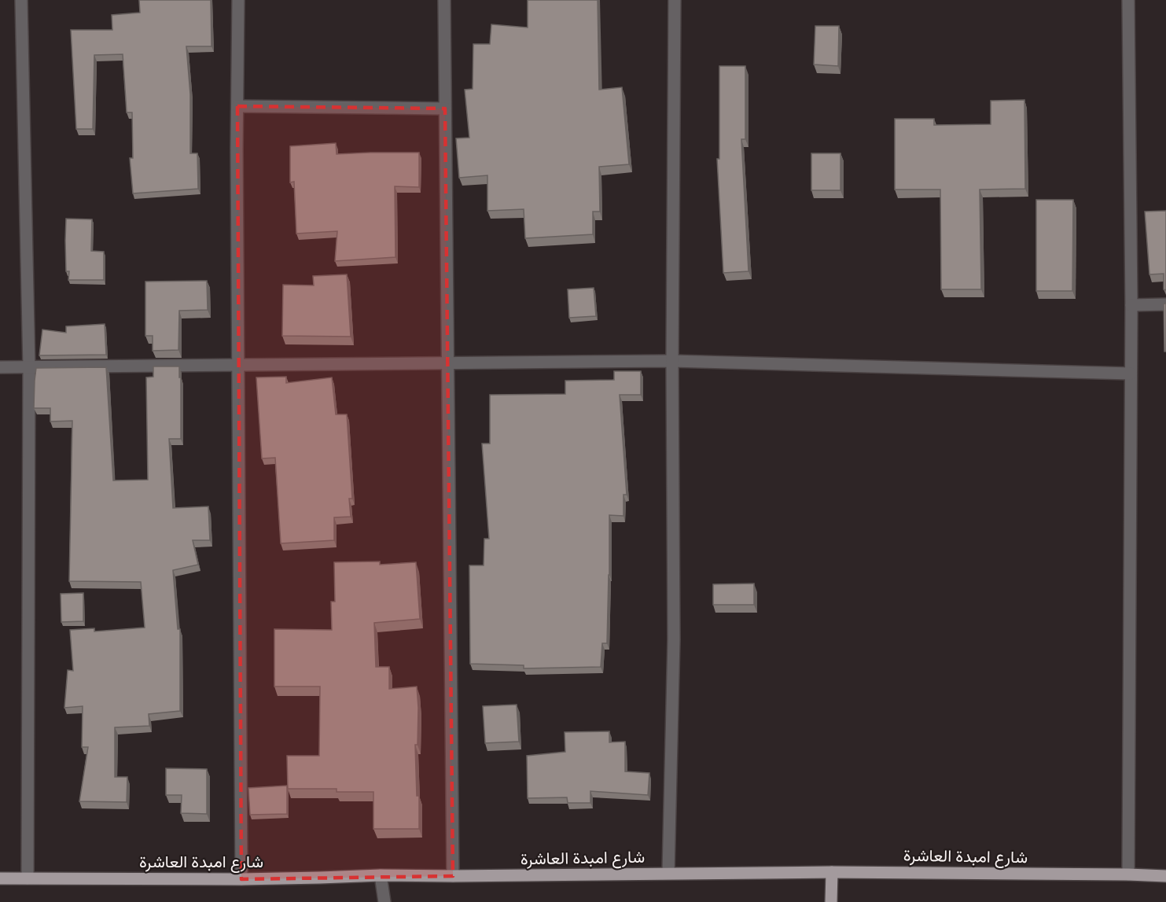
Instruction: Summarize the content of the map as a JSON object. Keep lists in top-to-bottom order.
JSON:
{
  "streets": {
    "main road": ["شارع امبدة العاشرة"]
  }
}
